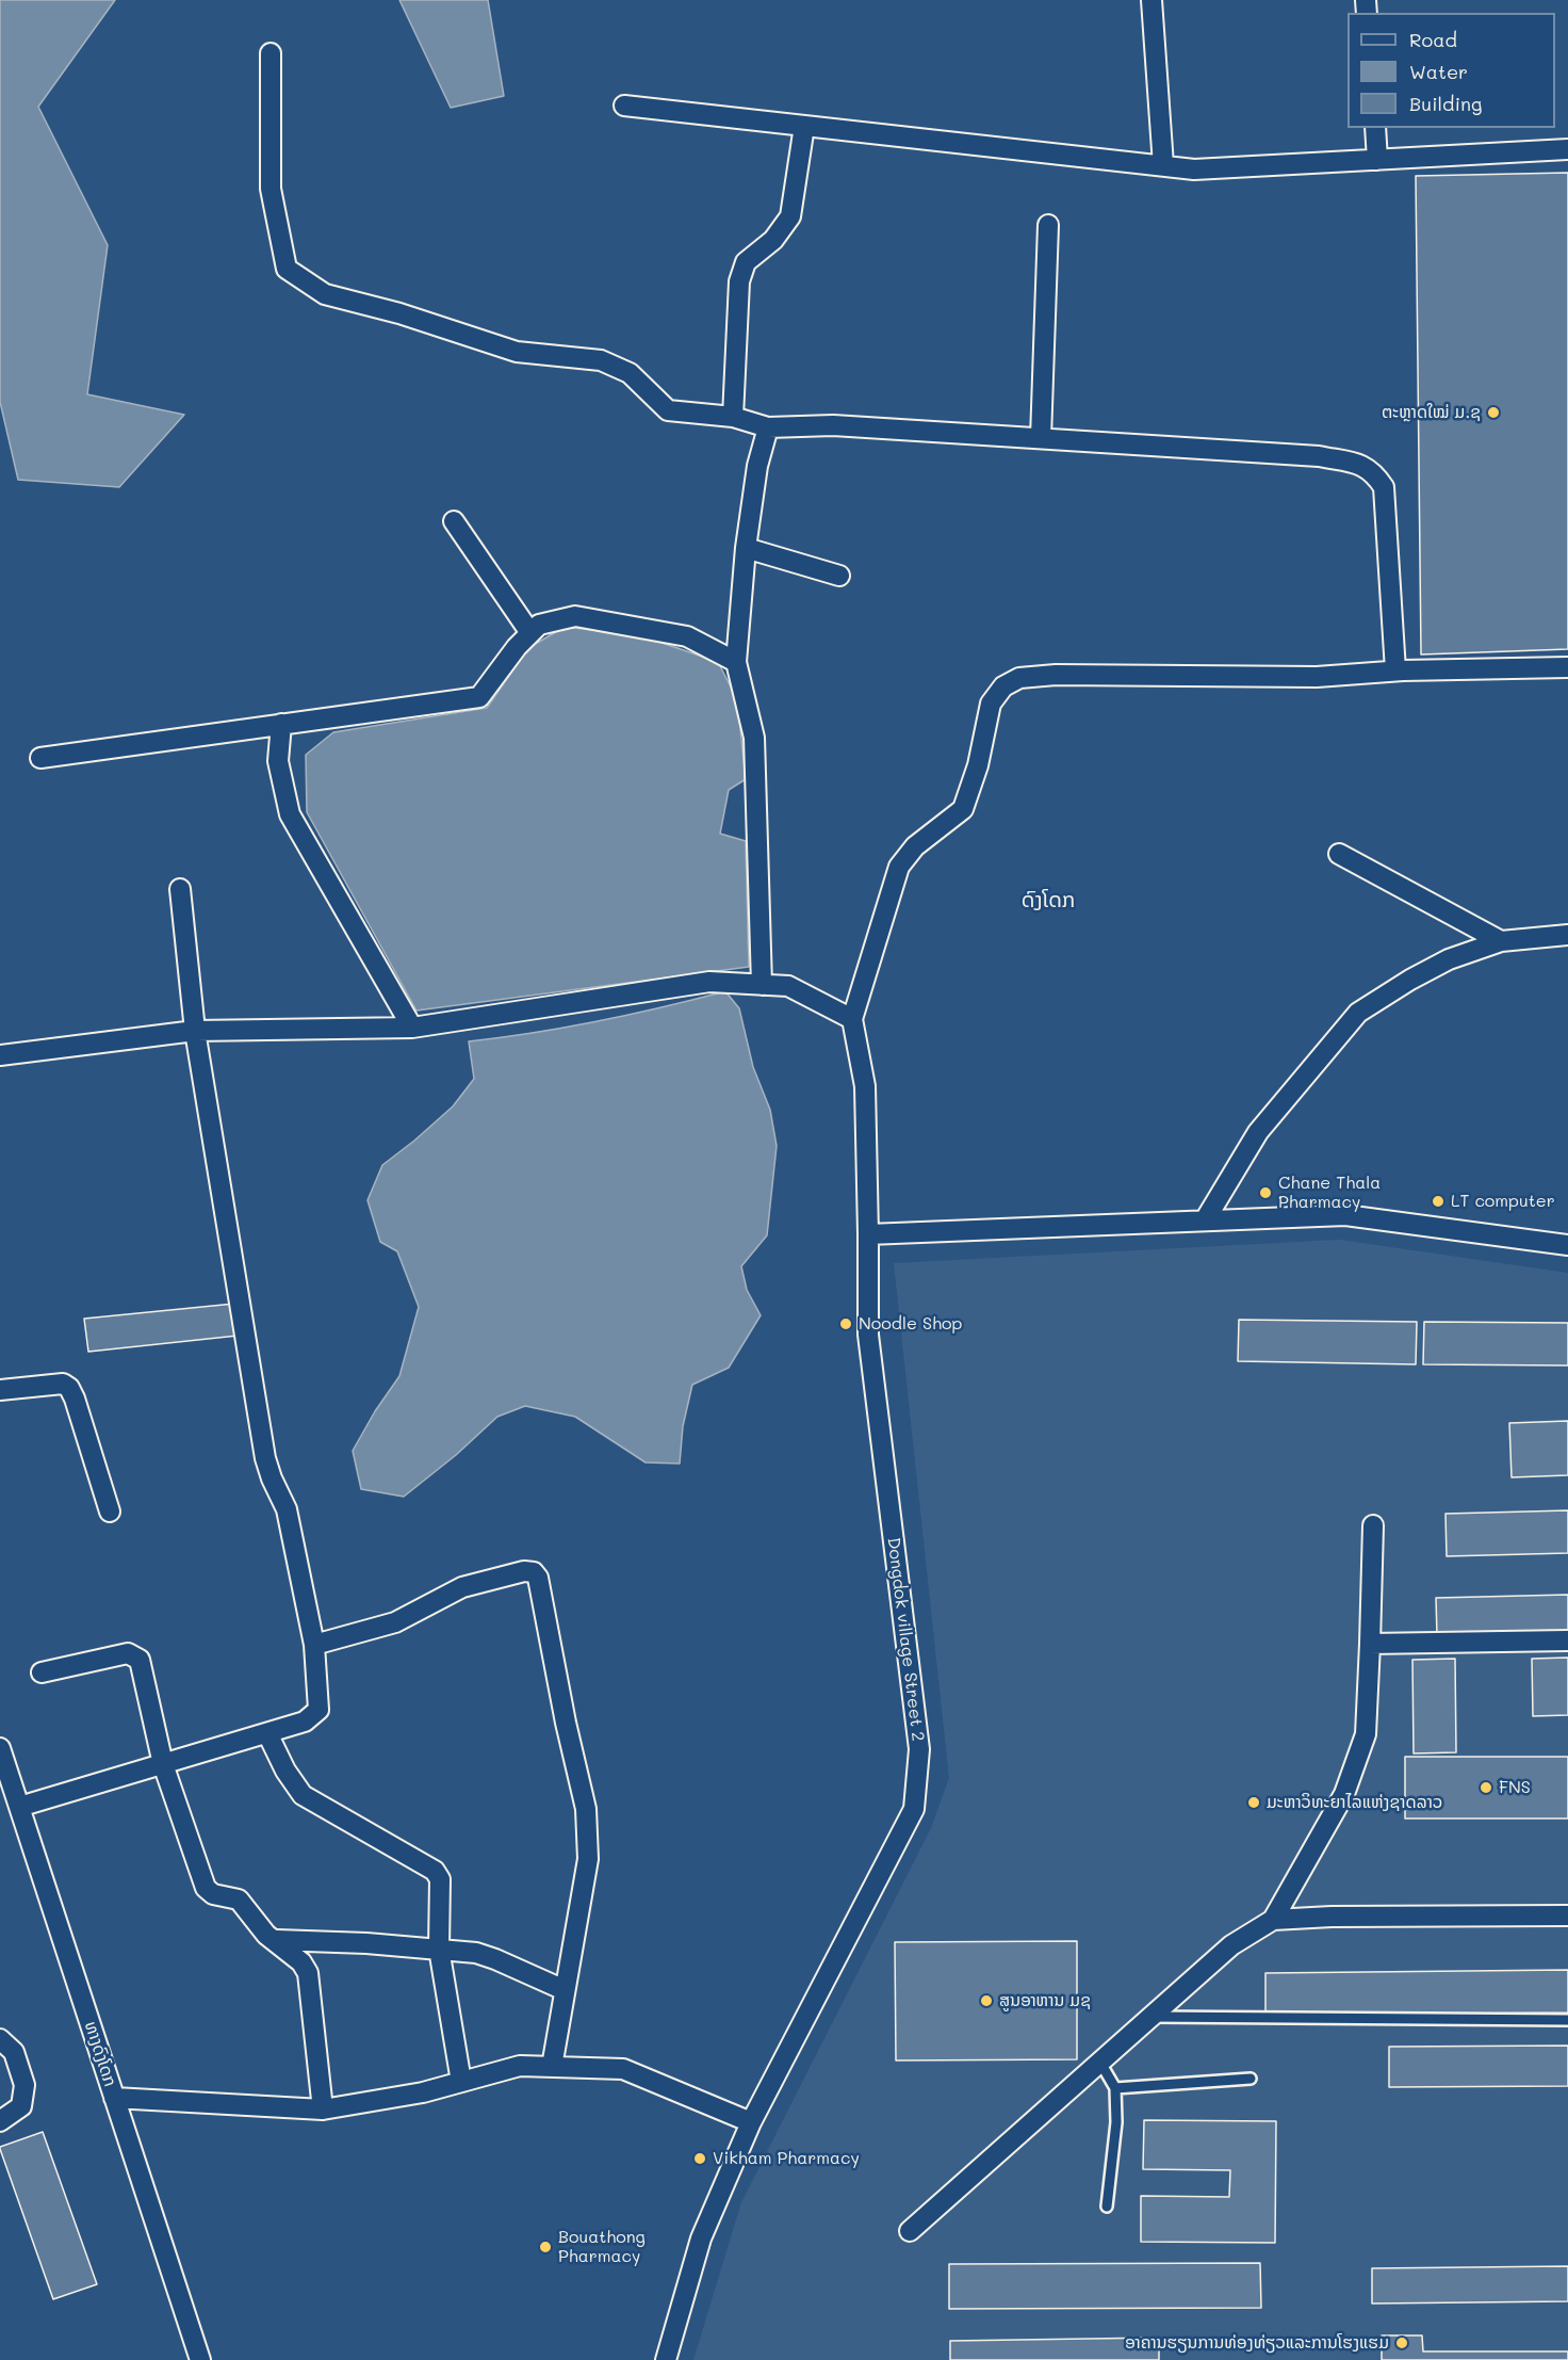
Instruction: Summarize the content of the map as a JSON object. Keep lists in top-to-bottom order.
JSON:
{
  "streets": {
    "street": ["Dongdok village Street 2", "ທາງດົງໂດກ"]
  },
  "districts": ["ດົງໂດກ"],
  "places": [
    "ຕະຫຼາດໃໝ່ ມ.ຊ",
    "Chane Thala Pharmacy",
    "LT computer",
    "Noodle Shop",
    "FNS",
    "ມະຫາວິທະຍາໄລແຫ່ງຊາດລາວ",
    "ສູນອາຫານ ມຊ",
    "Vikham Pharmacy",
    "Bouathong Pharmacy",
    "ອາຄານຮຽນການທ່ອງທ່ຽວແລະການໂຮງແຮມ"
  ],
  "legend": ["Road", "Water", "Building"]
}
